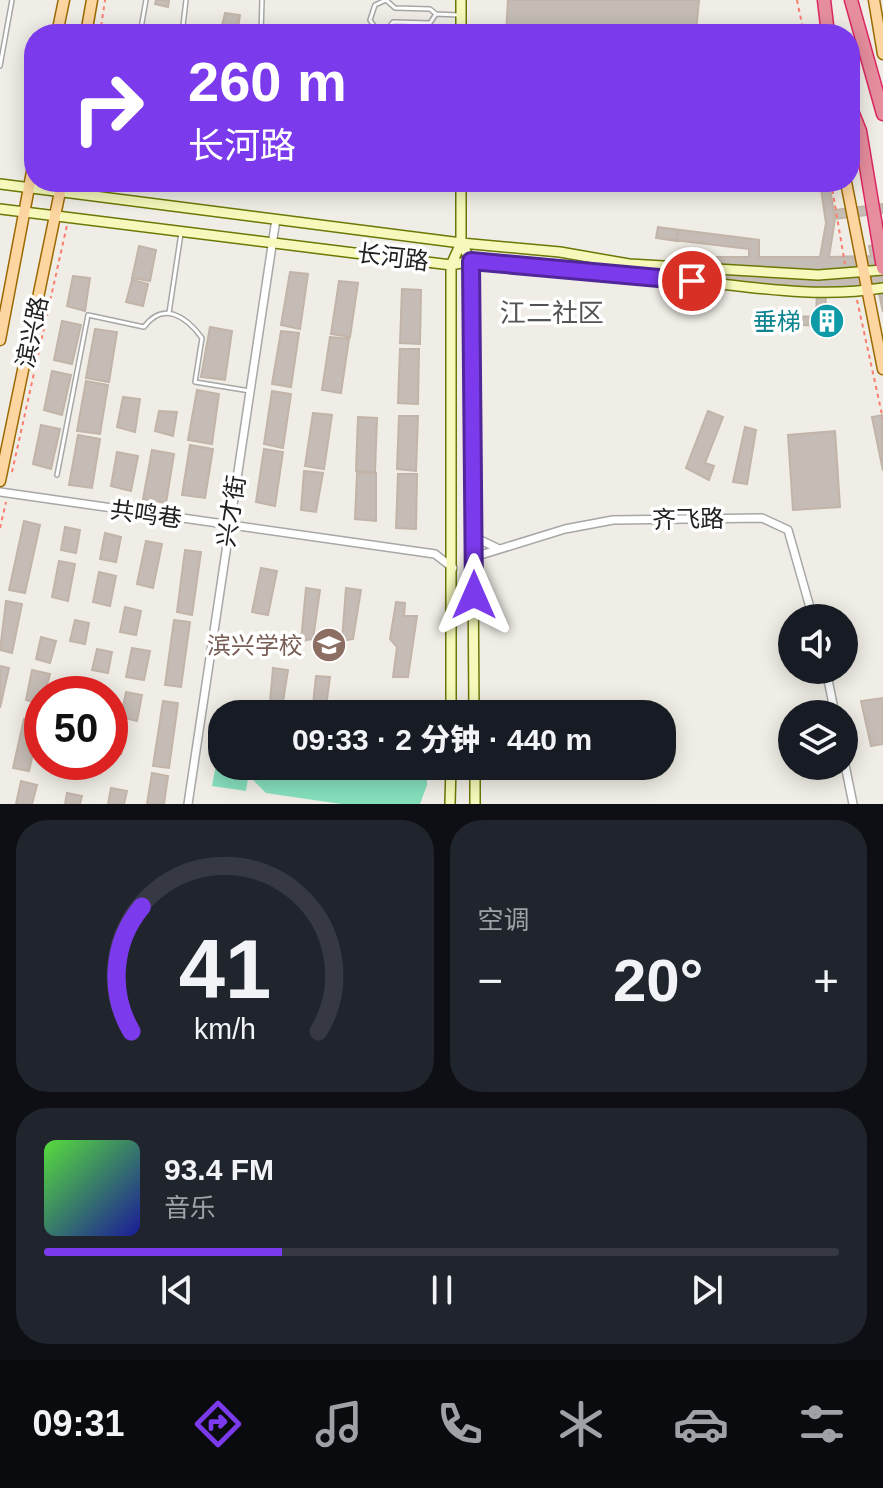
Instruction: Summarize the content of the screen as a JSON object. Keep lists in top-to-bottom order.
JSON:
{
  "streets": {
    "main road": ["长河路", "滨兴路"],
    "street": ["兴才街", "共鸣巷", "齐飞路"]
  },
  "crossings": [
    ["长河路", "滨兴路"],
    ["长河路", "兴才街"],
    ["兴才街", "共鸣巷"]
  ],
  "districts": ["江二社区"],
  "places": {
    "building": ["垂梯"],
    "school or university": ["滨兴学校"]
  },
  "page": {
    "turn": ["260 m", "长河路"],
    "limit": "50",
    "trip": "09:33 · 2 分钟 · 440 m",
    "tile": "空调",
    "heat": ["−", "20°", "+"],
    "song": ["93.4 FM", "音乐"],
    "tabs": "09:31",
    "gauge": ["41", "km/h"]
  }
}
